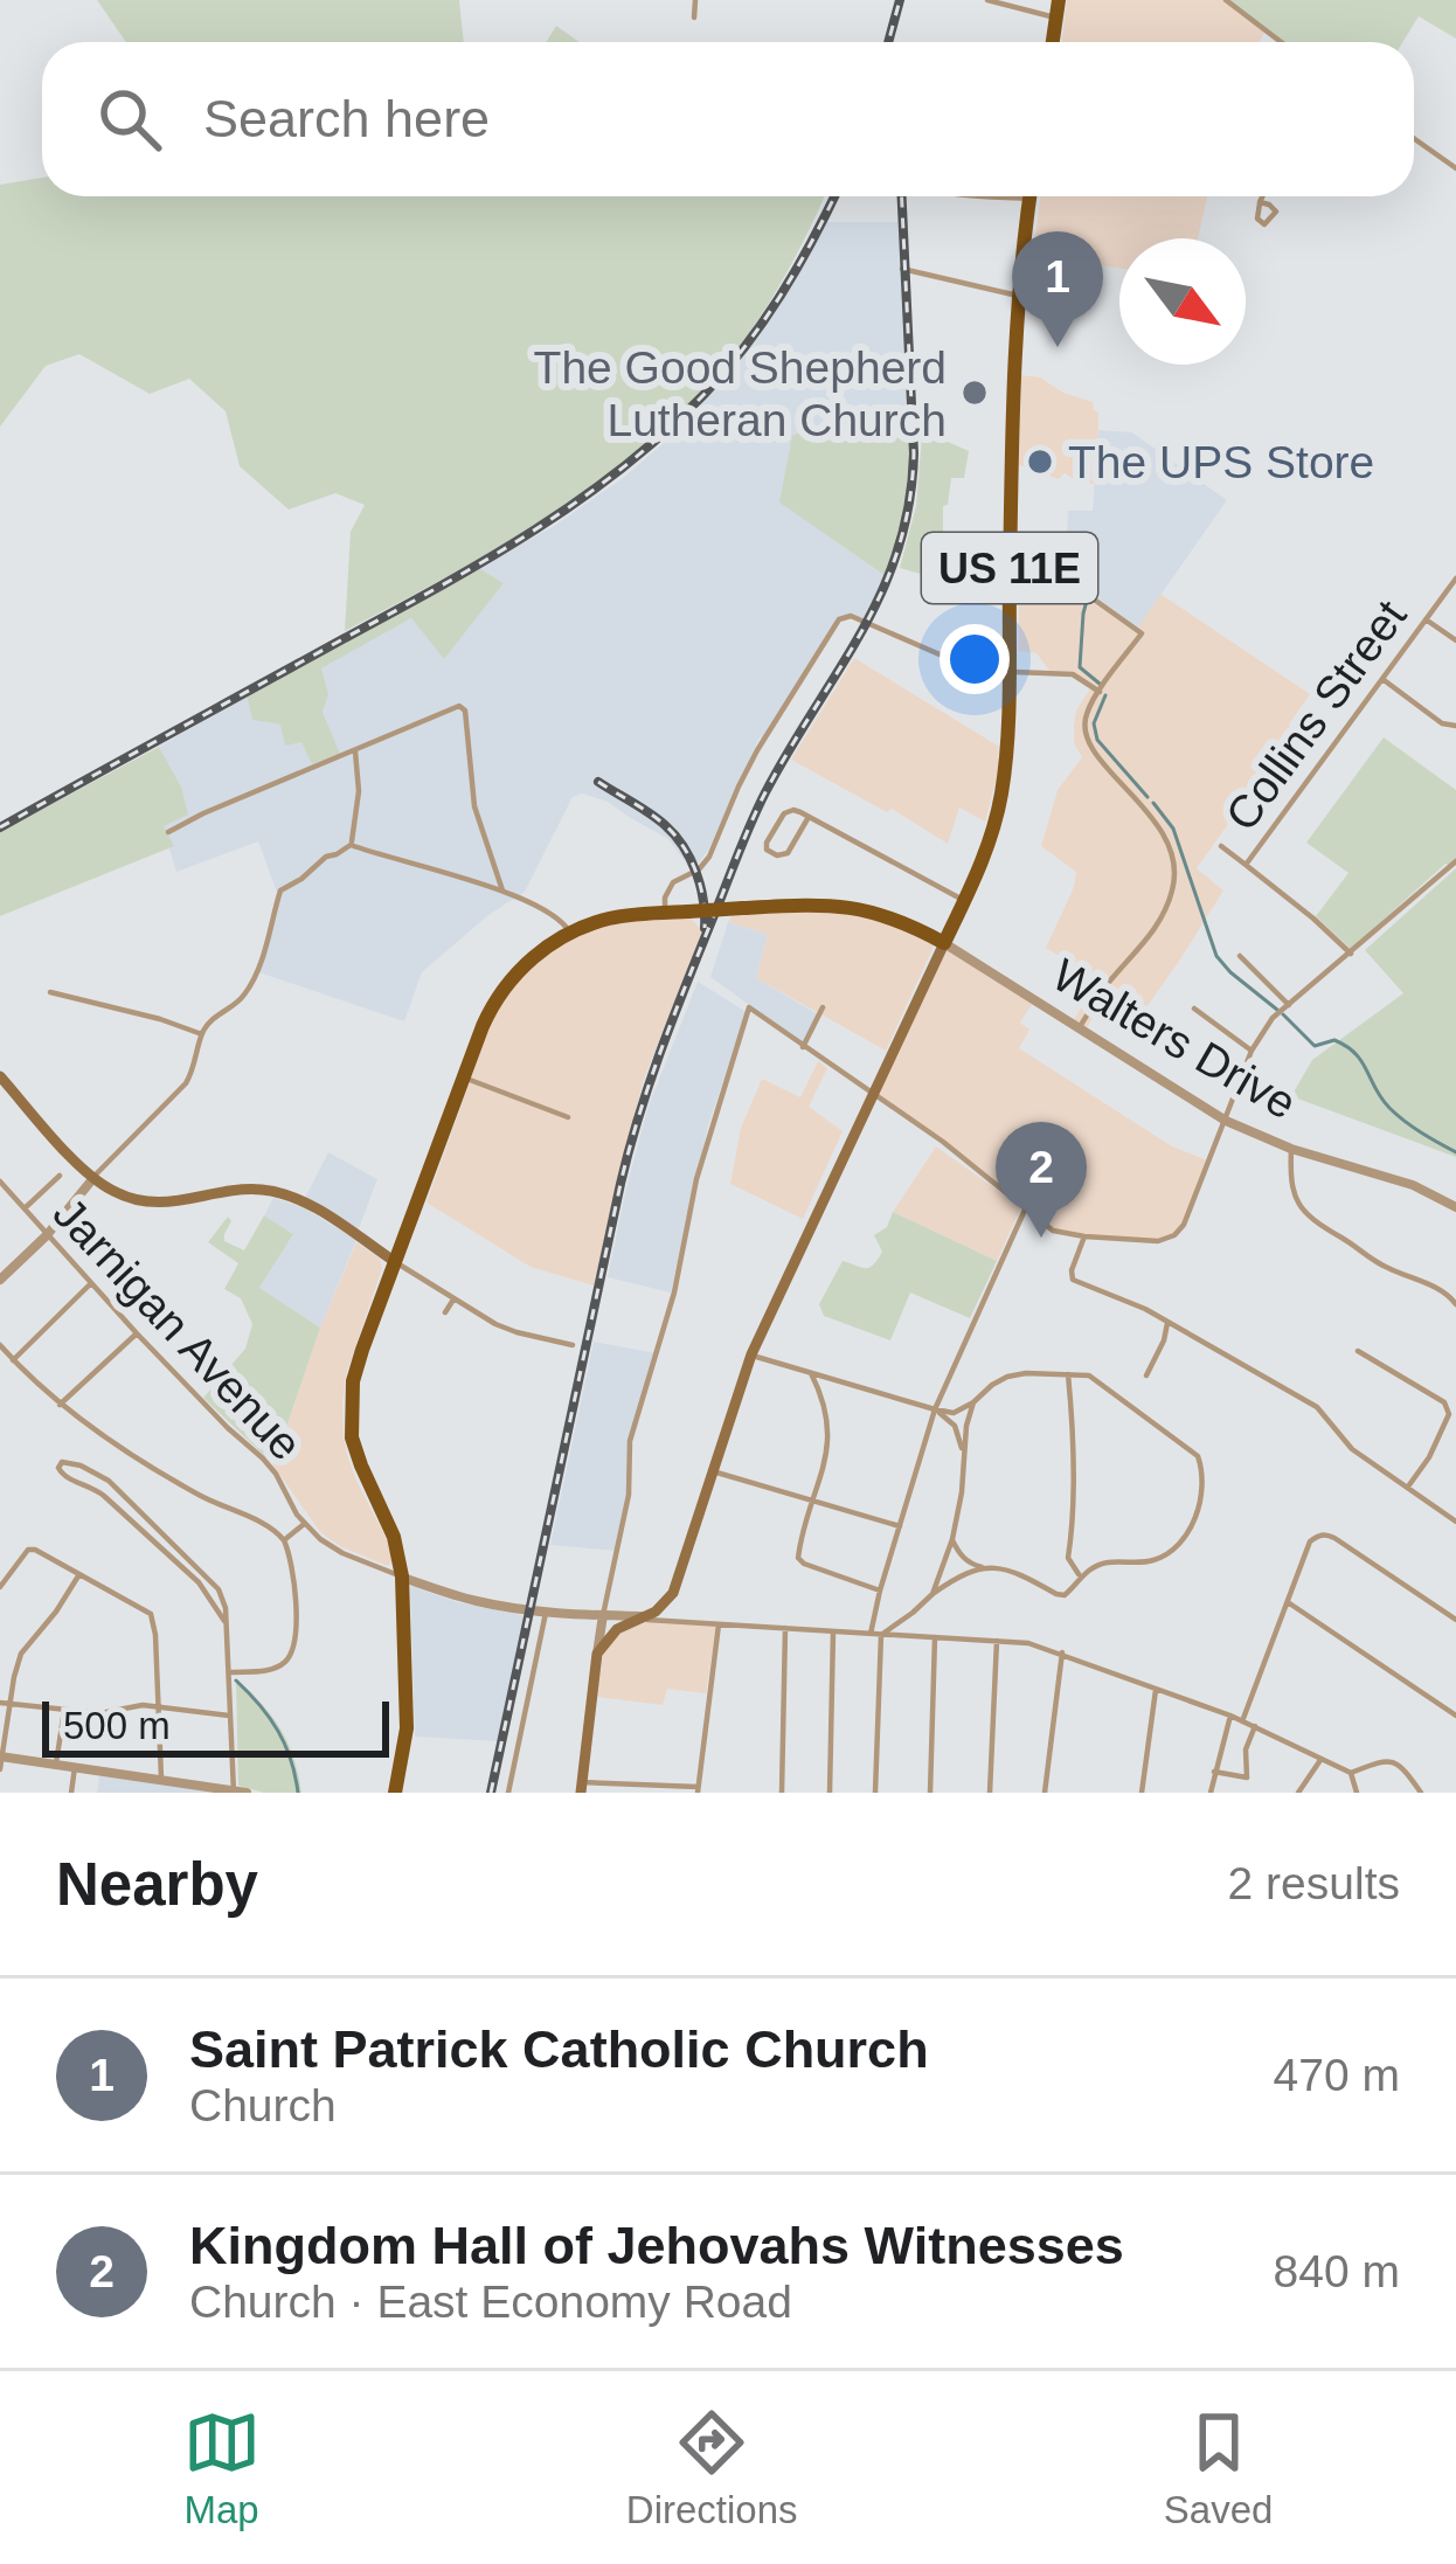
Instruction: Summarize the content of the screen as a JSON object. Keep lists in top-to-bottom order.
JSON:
{
  "streets": {
    "main road": ["US 11E"],
    "street": ["Collins Street", "Walters Drive", "Jarnigan Avenue"]
  },
  "crossings": [
    ["US 11E", "Walters Drive"]
  ],
  "places": ["The Good Shepherd Lutheran Church", "The UPS Store"],
  "scale_bar": "500 m",
  "north": "bottom right",
  "page": {
    "search": "Search here",
    "pins": ["1", "2"],
    "scale": "500 m",
    "heading": ["Nearby", "2 results"],
    "list": [
      {
        "mark": "1",
        "name": "Saint Patrick Catholic Church",
        "note": "Church",
        "value": "470 m"
      },
      {
        "mark": "2",
        "name": "Kingdom Hall of Jehovahs Witnesses",
        "note": "Church · East Economy Road",
        "value": "840 m"
      }
    ],
    "nav": ["Map", "Directions", "Saved"]
  }
}
